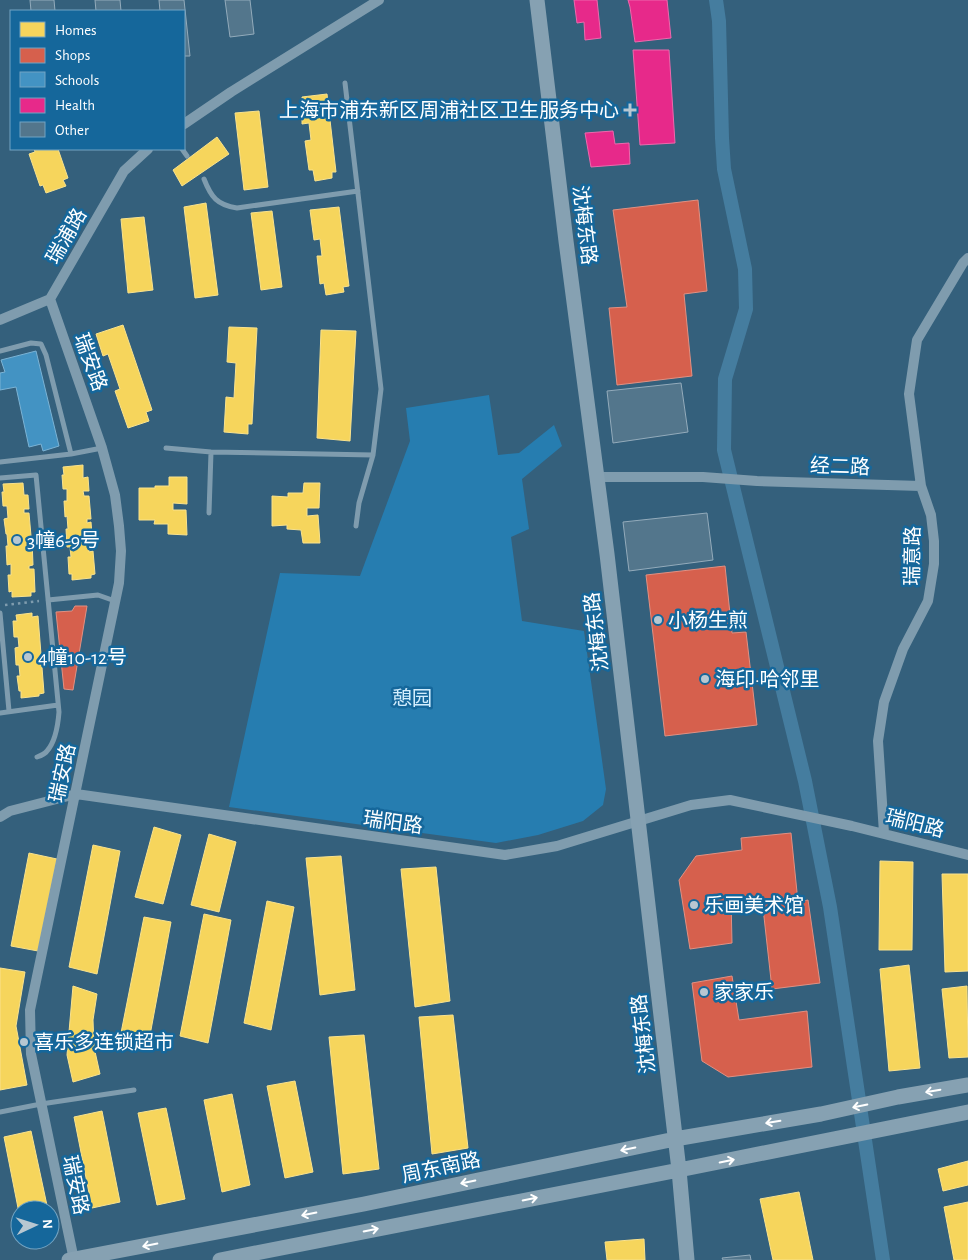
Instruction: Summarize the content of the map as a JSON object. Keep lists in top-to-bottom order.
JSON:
{
  "streets": {
    "street": [
      "沈梅东路",
      "瑞浦路",
      "瑞安路",
      "经二路",
      "瑞意路",
      "瑞阳路",
      "周东南路"
    ]
  },
  "crossings": [
    ["沈梅东路", "经二路"],
    ["沈梅东路", "瑞阳路"],
    ["沈梅东路", "周东南路"],
    ["瑞浦路", "瑞安路"],
    ["瑞安路", "瑞阳路"],
    ["瑞安路", "周东南路"],
    ["经二路", "瑞意路"],
    ["瑞意路", "瑞阳路"]
  ],
  "parks": ["憩园"],
  "places": {
    "health": ["上海市浦东新区周浦社区卫生服务中心"],
    "other": [
      "3幢6-9号",
      "小杨生煎",
      "4幢10-12号",
      "海印·哈邻里",
      "乐画美术馆",
      "家家乐",
      "喜乐多连锁超市"
    ]
  },
  "legend": [
    "Homes",
    "Shops",
    "Schools",
    "Health",
    "Other"
  ],
  "north": "right"
}
